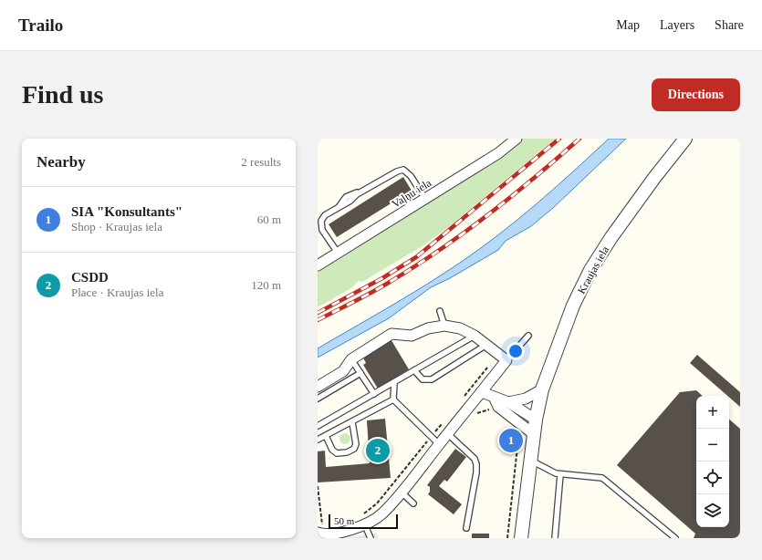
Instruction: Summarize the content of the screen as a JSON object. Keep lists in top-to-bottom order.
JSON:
{
  "streets": {
    "street": ["Vaļņu iela", "Kraujas iela"]
  },
  "scale_bar": "50 m",
  "page": {
    "header": "Trailo",
    "nav": ["Map", "Layers", "Share"],
    "buttons": "Directions",
    "title": "Find us",
    "heading": ["Nearby", "2 results"],
    "list": [
      {
        "mark": "1",
        "name": "SIA \"Konsultants\"",
        "note": "Shop · Kraujas iela",
        "value": "60 m"
      },
      {
        "mark": "2",
        "name": "CSDD",
        "note": "Place · Kraujas iela",
        "value": "120 m"
      }
    ],
    "map_buttons": ["+", "−"],
    "pins": ["1", "2"],
    "scale": "50 m"
  }
}
